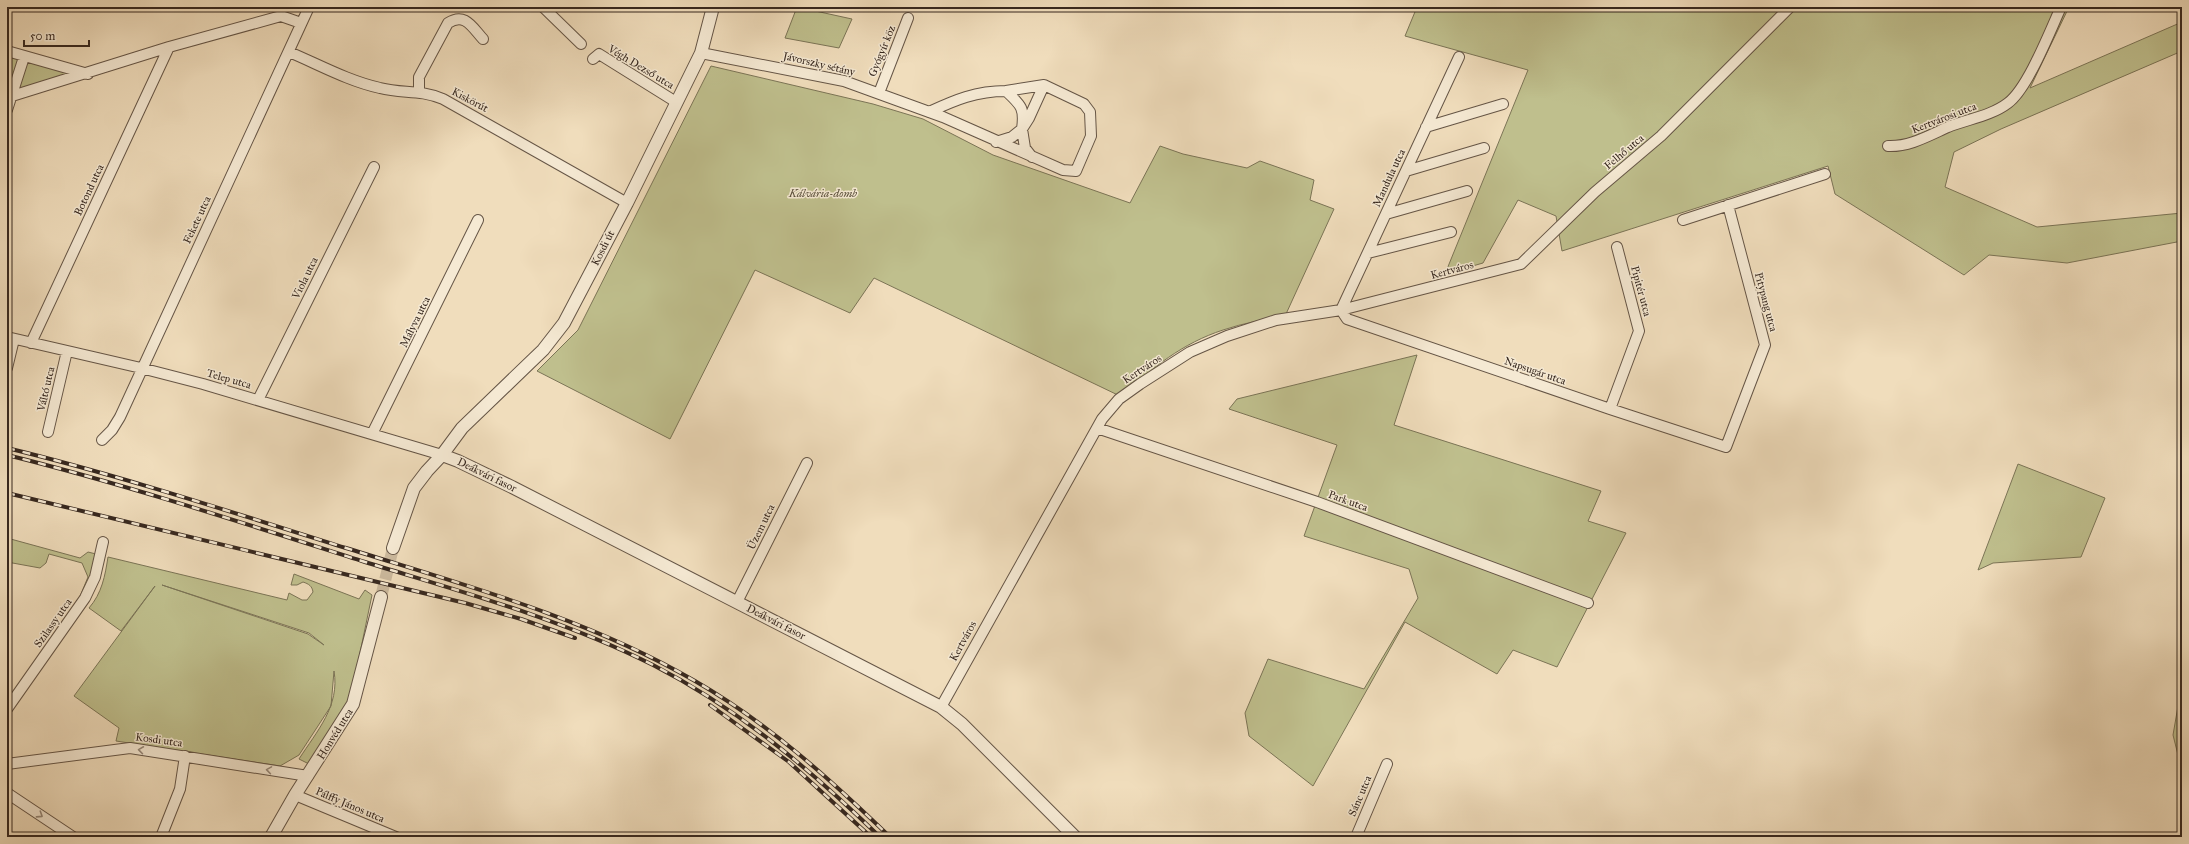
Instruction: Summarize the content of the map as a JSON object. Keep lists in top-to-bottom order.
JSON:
{
  "streets": {
    "street": [
      "Gyógyír köz",
      "Jávorszky sétány",
      "Végh Dezső utca",
      "Kiskörút",
      "Kertvárosi utca",
      "Felhő utca",
      "Mandula utca",
      "Botond utca",
      "Fekete utca",
      "Kosdi út",
      "Kertváros",
      "Viola utca",
      "Pipitér utca",
      "Pitypang utca",
      "Mályva utca",
      "Napsugár utca",
      "Telep utca",
      "Váltó utca",
      "Deákvári fasor",
      "Park utca",
      "Üzem utca",
      "Szilassy utca",
      "Honvéd utca",
      "Kosdi utca",
      "Sánc utca",
      "Pálffy János utca"
    ]
  },
  "crossings": [
    ["Gyógyír köz", "Jávorszky sétány"],
    ["Jávorszky sétány", "Kosdi út"],
    ["Végh Dezső utca", "Kosdi út"],
    ["Kiskörút", "Fekete utca"],
    ["Kiskörút", "Kosdi út"],
    ["Felhő utca", "Kertváros"],
    ["Mandula utca", "Kertváros"],
    ["Mandula utca", "Napsugár utca"],
    ["Botond utca", "Telep utca"],
    ["Fekete utca", "Telep utca"],
    ["Kosdi út", "Telep utca"],
    ["Kosdi út", "Deákvári fasor"],
    ["Kertváros", "Napsugár utca"],
    ["Kertváros", "Deákvári fasor"],
    ["Kertváros", "Park utca"],
    ["Viola utca", "Telep utca"],
    ["Pipitér utca", "Napsugár utca"],
    ["Pitypang utca", "Napsugár utca"],
    ["Mályva utca", "Telep utca"],
    ["Telep utca", "Váltó utca"],
    ["Telep utca", "Deákvári fasor"],
    ["Deákvári fasor", "Üzem utca"],
    ["Honvéd utca", "Kosdi utca"],
    ["Honvéd utca", "Pálffy János utca"]
  ],
  "one_way": ["Kosdi utca"],
  "parks": ["Kálvária-domb"],
  "scale_bar": "50 m"
}
